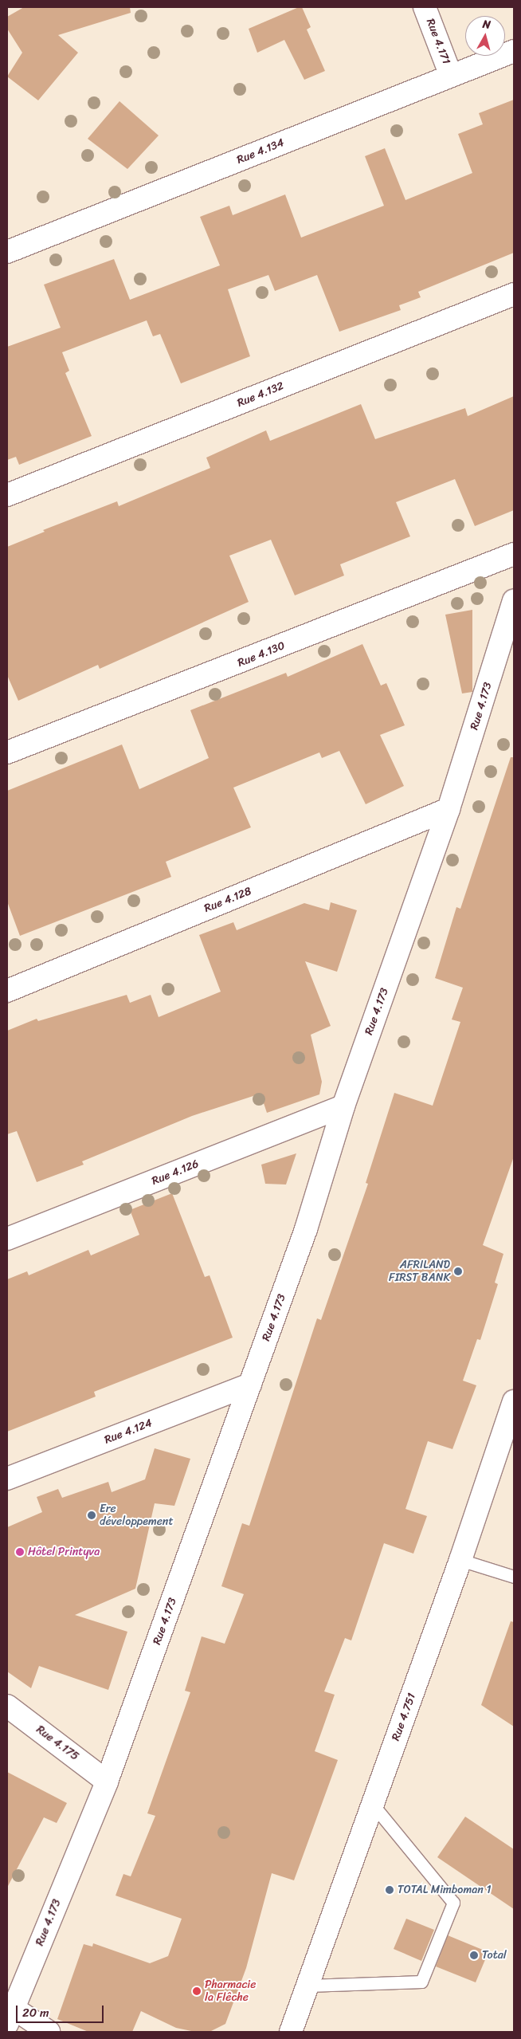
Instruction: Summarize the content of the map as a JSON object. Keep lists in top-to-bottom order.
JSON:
{
  "streets": {
    "street": [
      "Rue 4.171",
      "Rue 4.134",
      "Rue 4.132",
      "Rue 4.130",
      "Rue 4.173",
      "Rue 4.128",
      "Rue 4.126",
      "Rue 4.124",
      "Rue 4.751",
      "Rue 4.175"
    ]
  },
  "crossings": [
    ["Rue 4.171", "Rue 4.134"],
    ["Rue 4.173", "Rue 4.128"],
    ["Rue 4.173", "Rue 4.126"],
    ["Rue 4.173", "Rue 4.124"],
    ["Rue 4.173", "Rue 4.175"]
  ],
  "places": [
    "AFRILAND FIRST BANK",
    "Ere développement",
    "Hôtel Printyva",
    "TOTAL Mimboman 1",
    "Total",
    "Pharmacie la Flêche"
  ],
  "scale_bar": "20 m",
  "north": "top"
}
